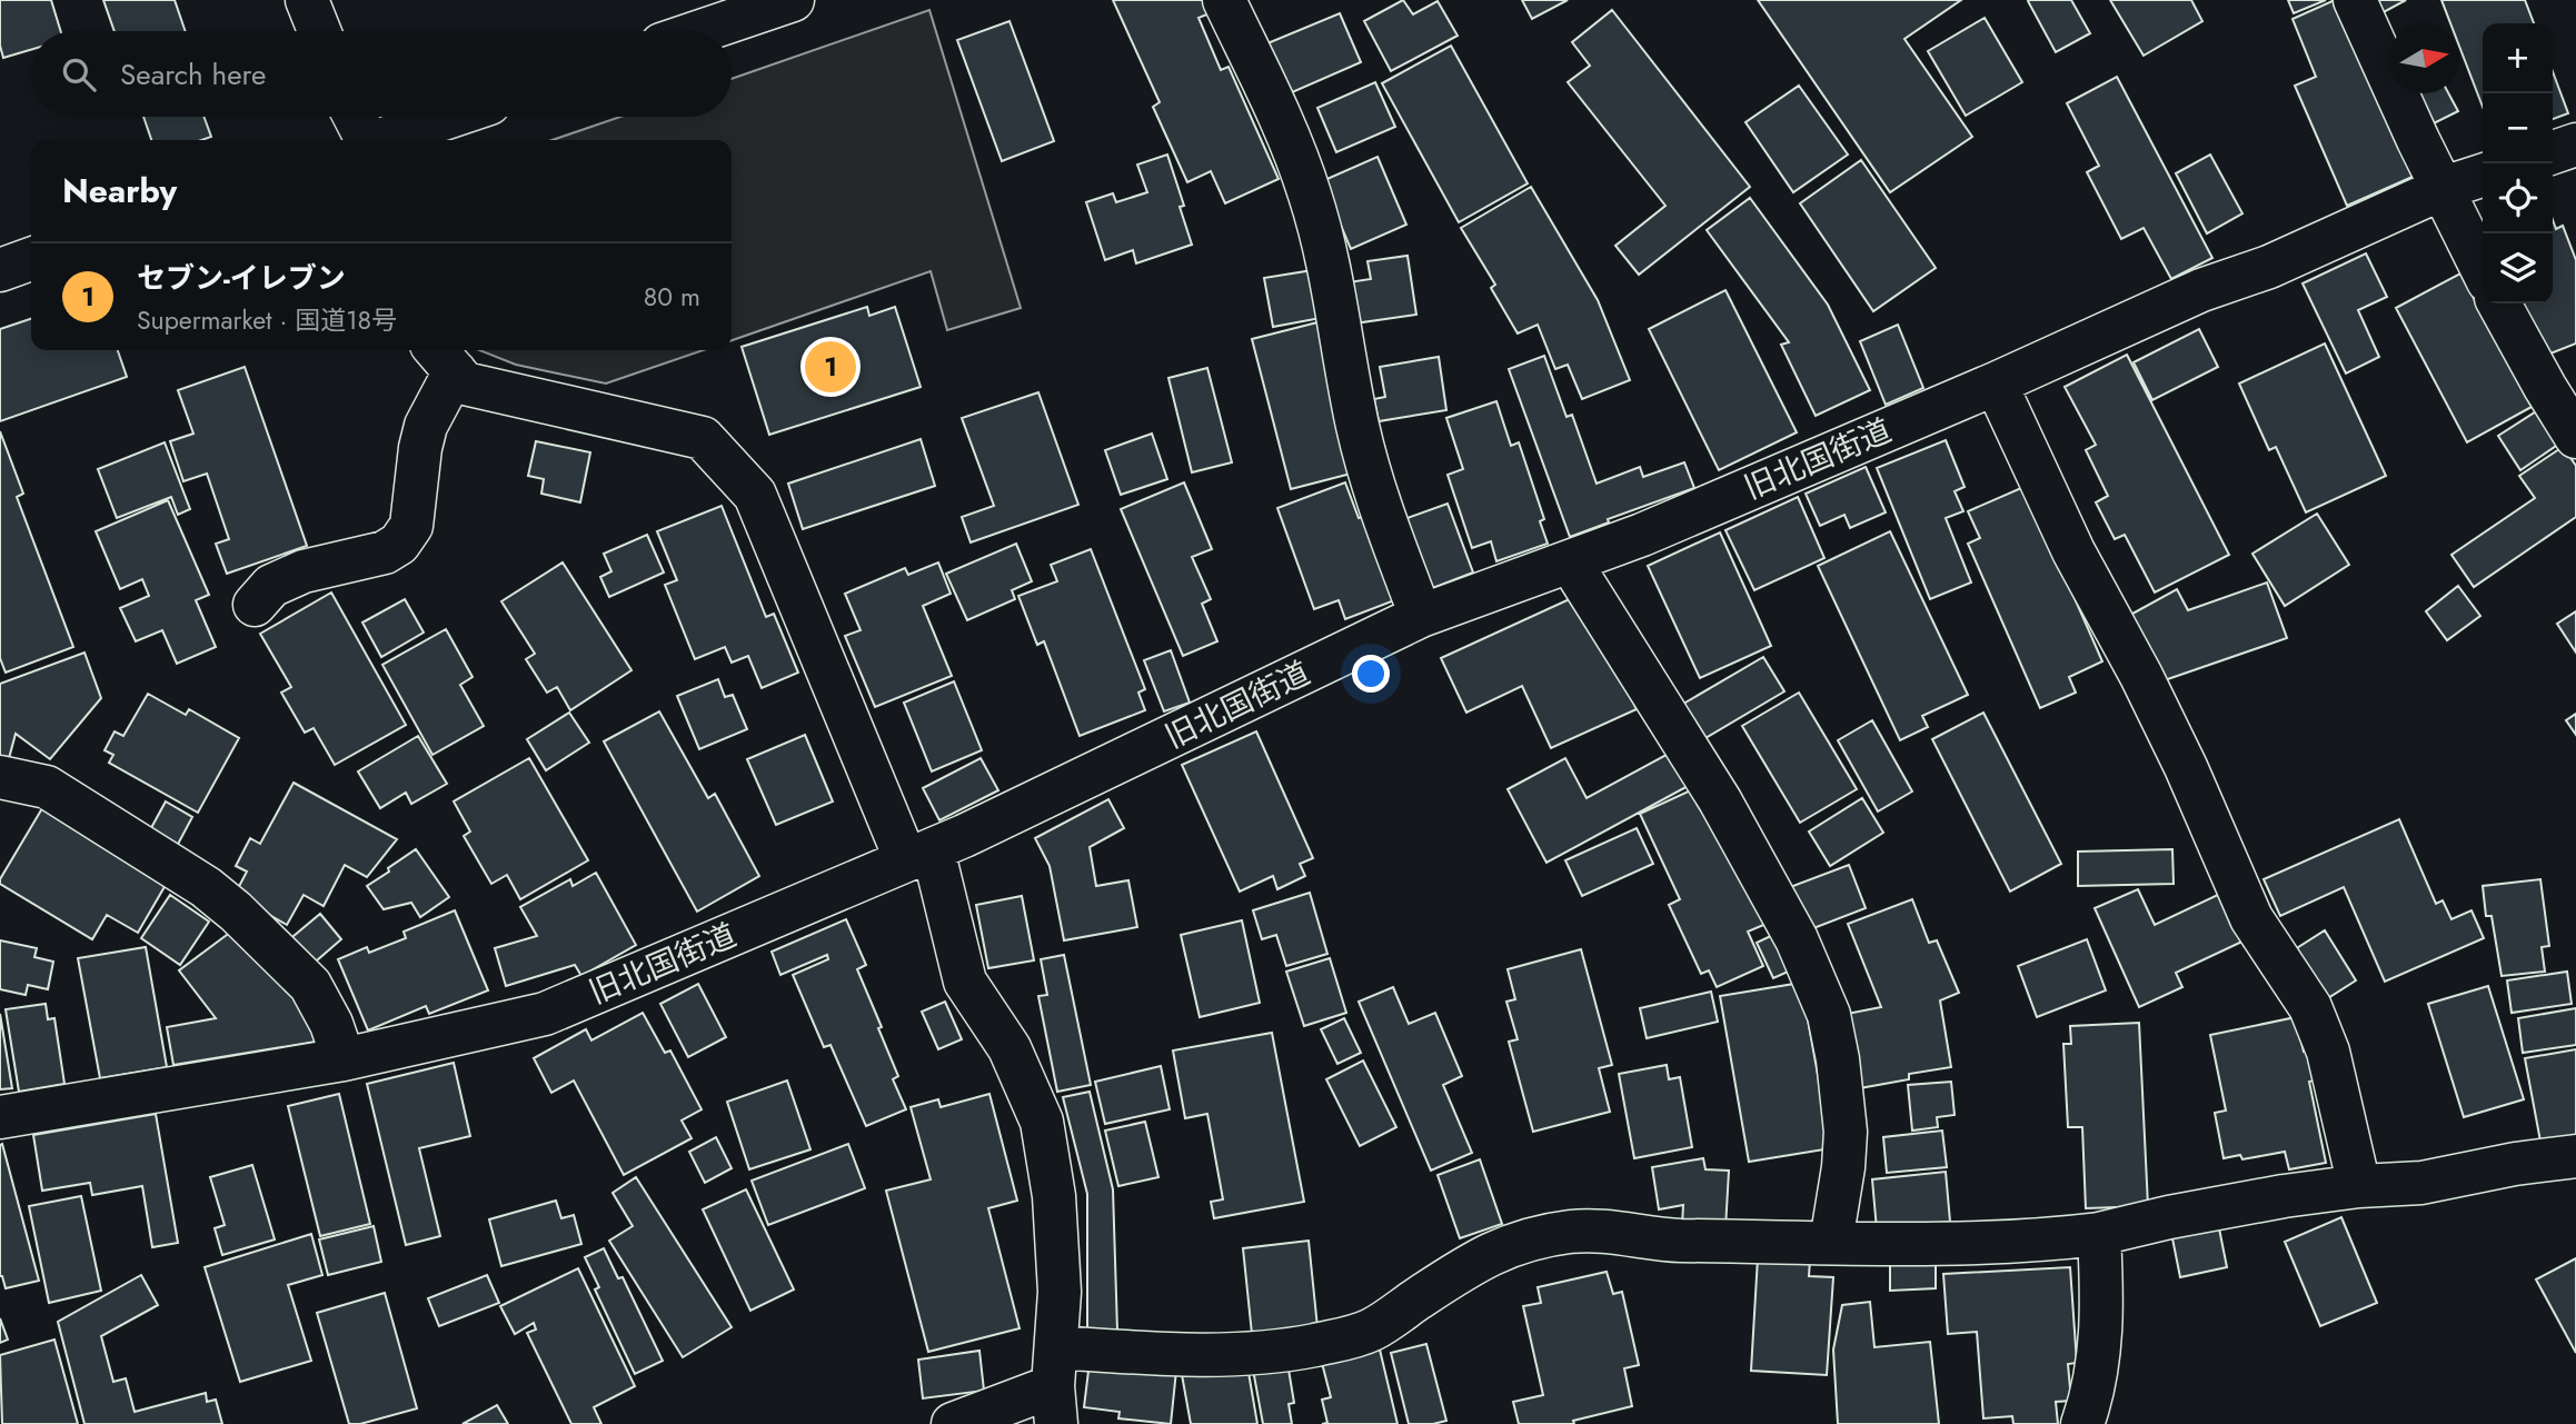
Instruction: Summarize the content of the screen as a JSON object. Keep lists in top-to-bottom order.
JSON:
{
  "streets": {
    "main road": ["旧北国街道"]
  },
  "north": "right",
  "page": {
    "map_buttons": ["+", "−"],
    "search": "Search here",
    "heading": "Nearby",
    "list": [
      {
        "mark": "1",
        "name": "セブン-イレブン",
        "note": "Supermarket · 国道18号",
        "value": "80 m"
      }
    ],
    "pins": "1"
  }
}
